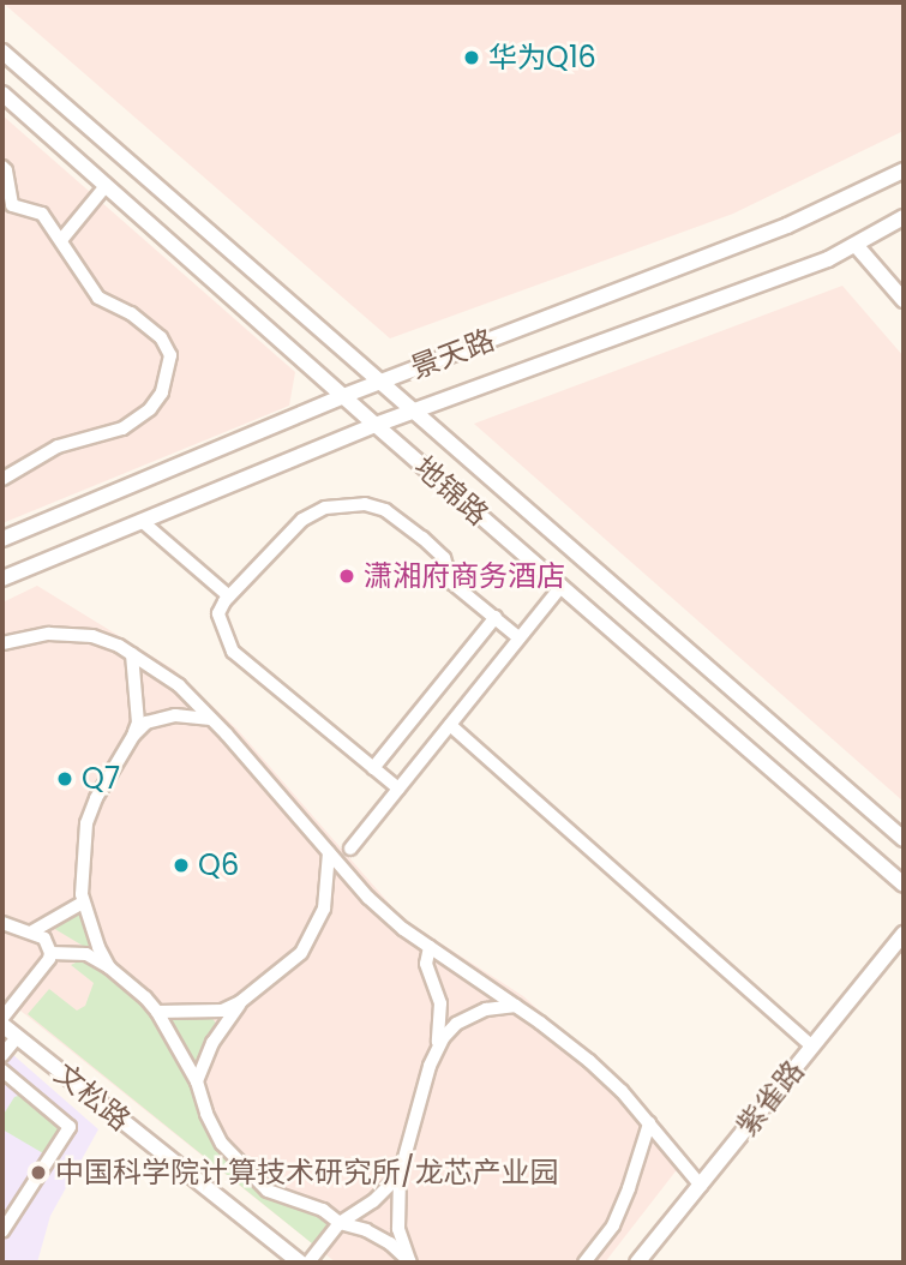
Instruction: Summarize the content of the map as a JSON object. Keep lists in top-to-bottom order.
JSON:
{
  "streets": {
    "street": [
      "景天路",
      "地锦路",
      "文松路",
      "紫雀路"
    ]
  },
  "crossings": [
    ["景天路", "地锦路"]
  ],
  "places": [
    "华为Q16",
    "潇湘府商务酒店",
    "Q7",
    "Q6",
    "中国科学院计算技术研究所/龙芯产业园"
  ]
}
